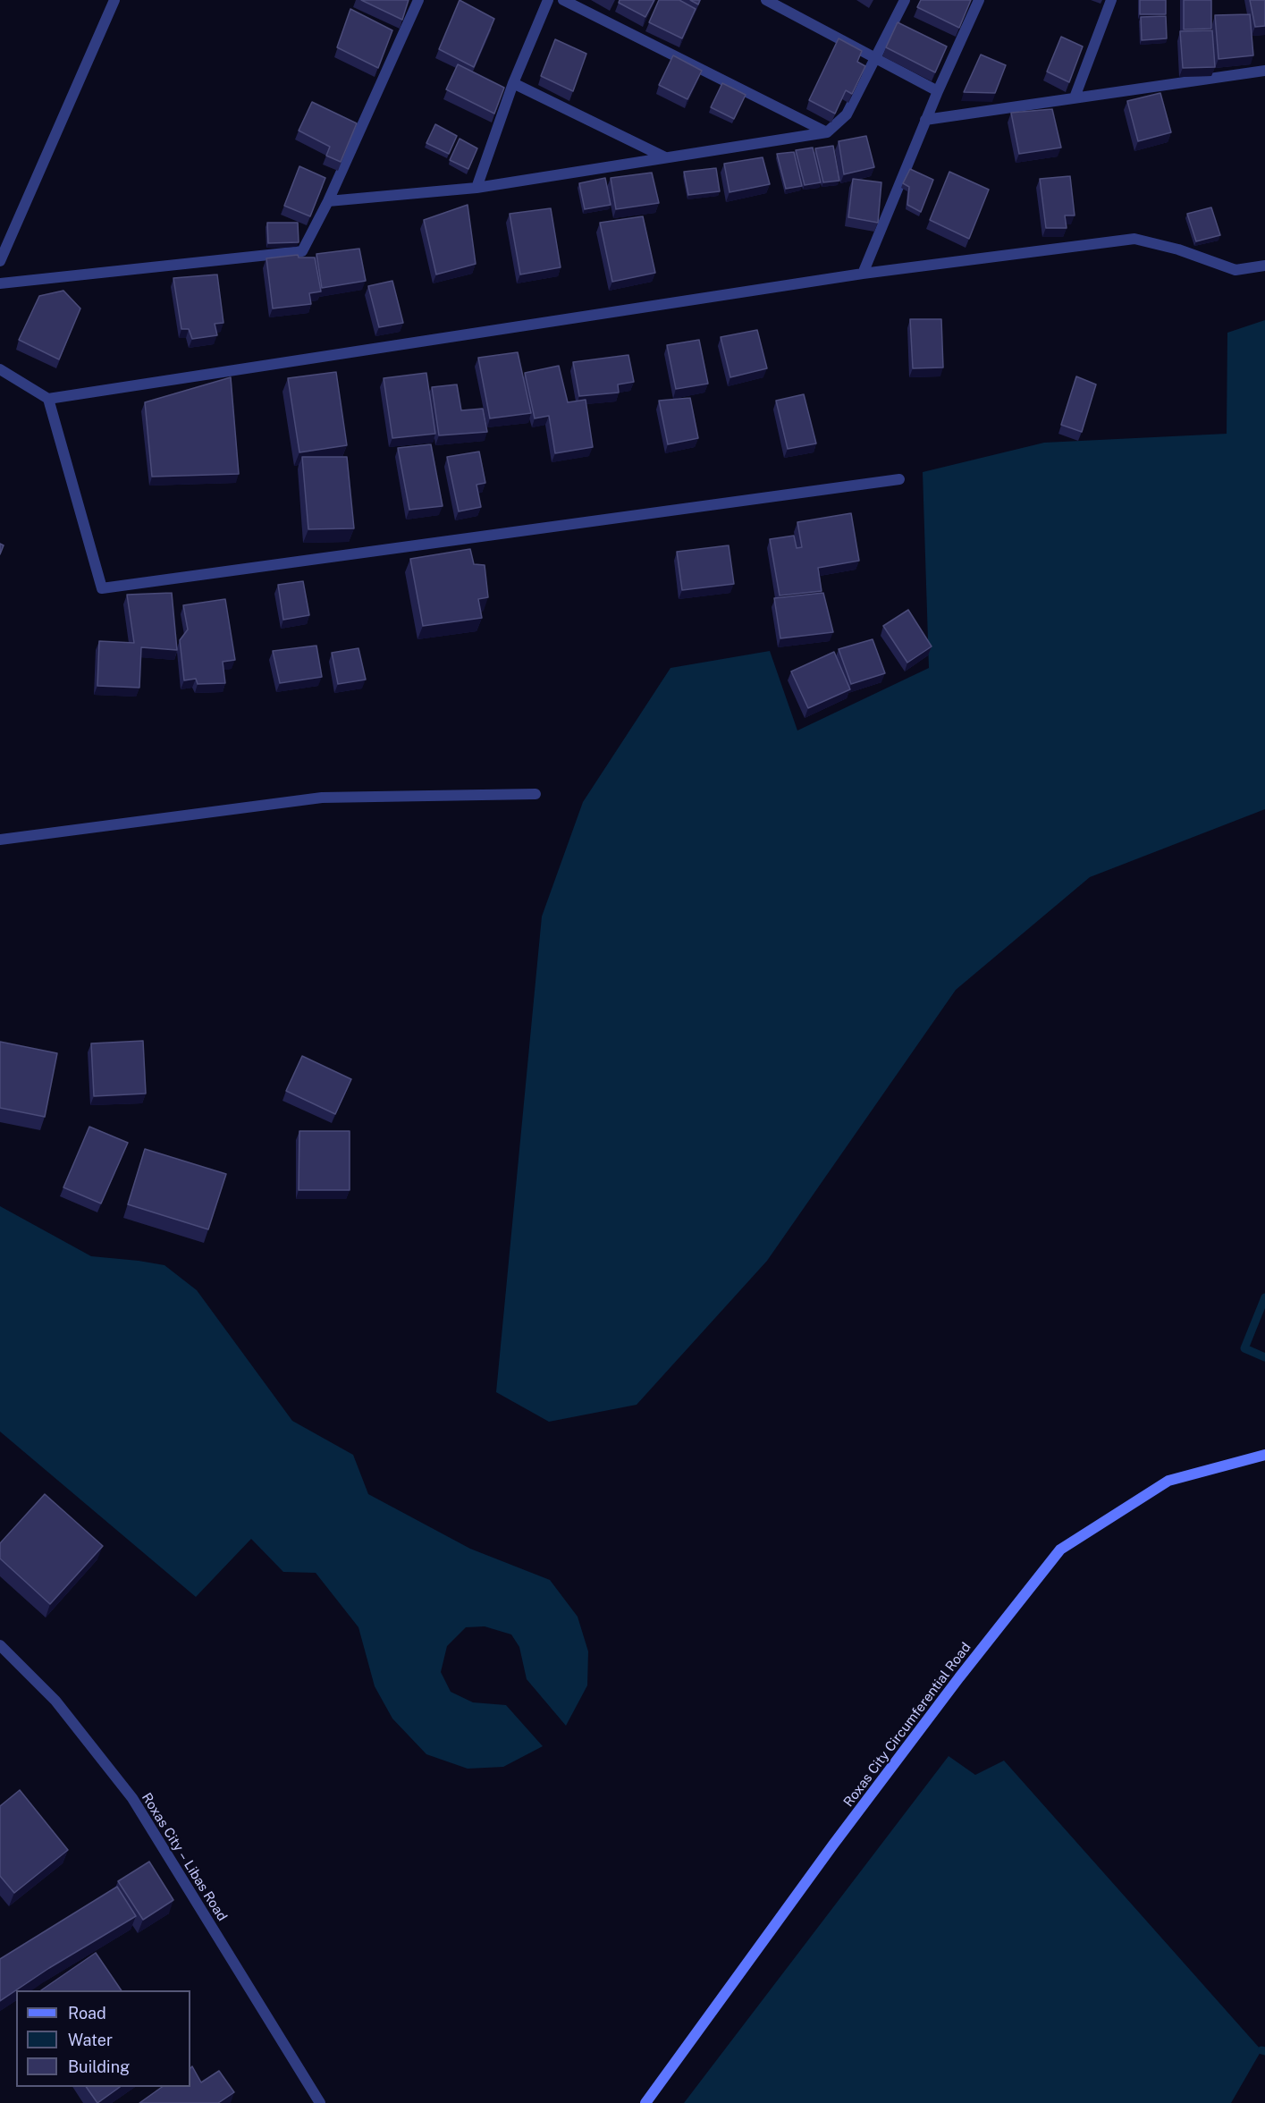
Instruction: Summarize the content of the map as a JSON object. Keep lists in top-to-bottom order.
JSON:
{
  "streets": {
    "main road": ["Roxas City Circumferential Road"],
    "street": ["Roxas City – Libas Road"]
  },
  "legend": ["Road", "Water", "Building"]
}
